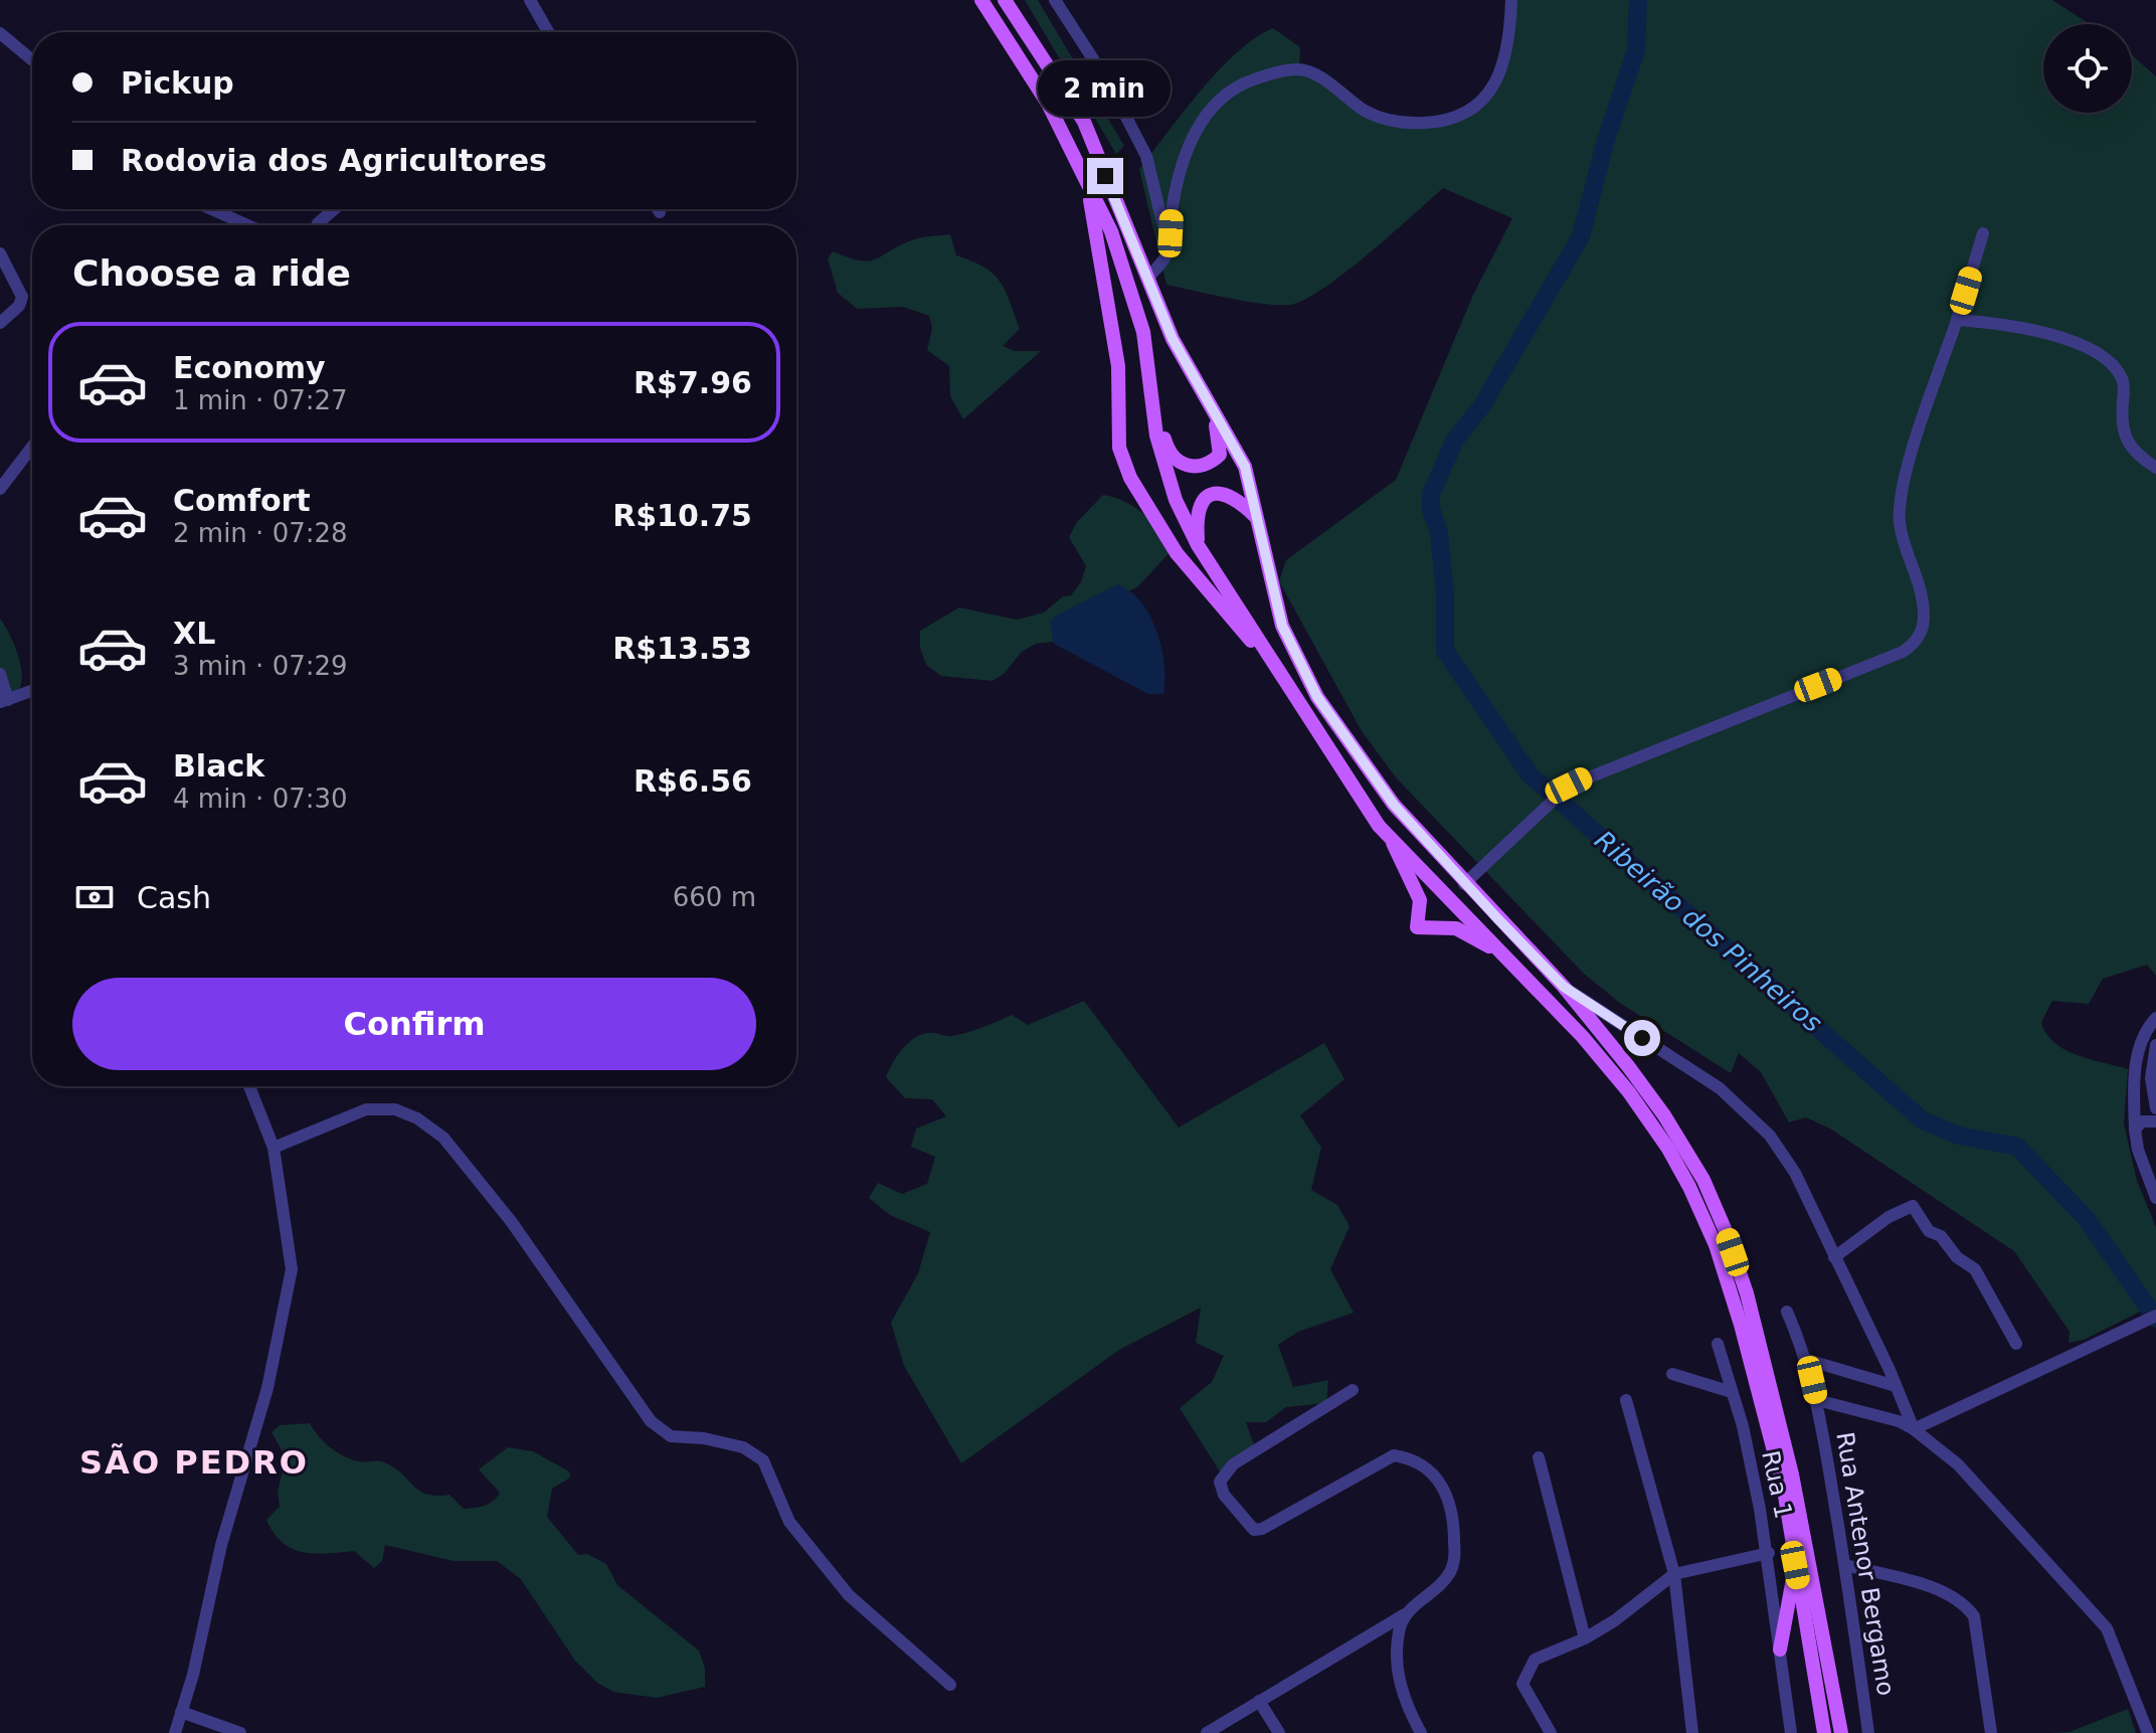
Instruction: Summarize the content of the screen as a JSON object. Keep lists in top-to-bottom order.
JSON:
{
  "streets": {
    "street": ["Rua 1", "Rua Antenor Bergamo"]
  },
  "districts": ["SÃO PEDRO"],
  "water": ["Ribeirão dos Pinheiros"],
  "page": {
    "banner": ["Pickup", "Rodovia dos Agricultores"],
    "bubble": "2 min",
    "heading": "Choose a ride",
    "list": [
      {
        "name": "Economy",
        "note": "1 min · 07:27",
        "value": "R$7.96"
      },
      {
        "name": "Comfort",
        "note": "2 min · 07:28",
        "value": "R$10.75"
      },
      {
        "name": "XL",
        "note": "3 min · 07:29",
        "value": "R$13.53"
      },
      {
        "name": "Black",
        "note": "4 min · 07:30",
        "value": "R$6.56"
      }
    ],
    "pay": ["Cash", "660 m"],
    "buttons": "Confirm"
  }
}
